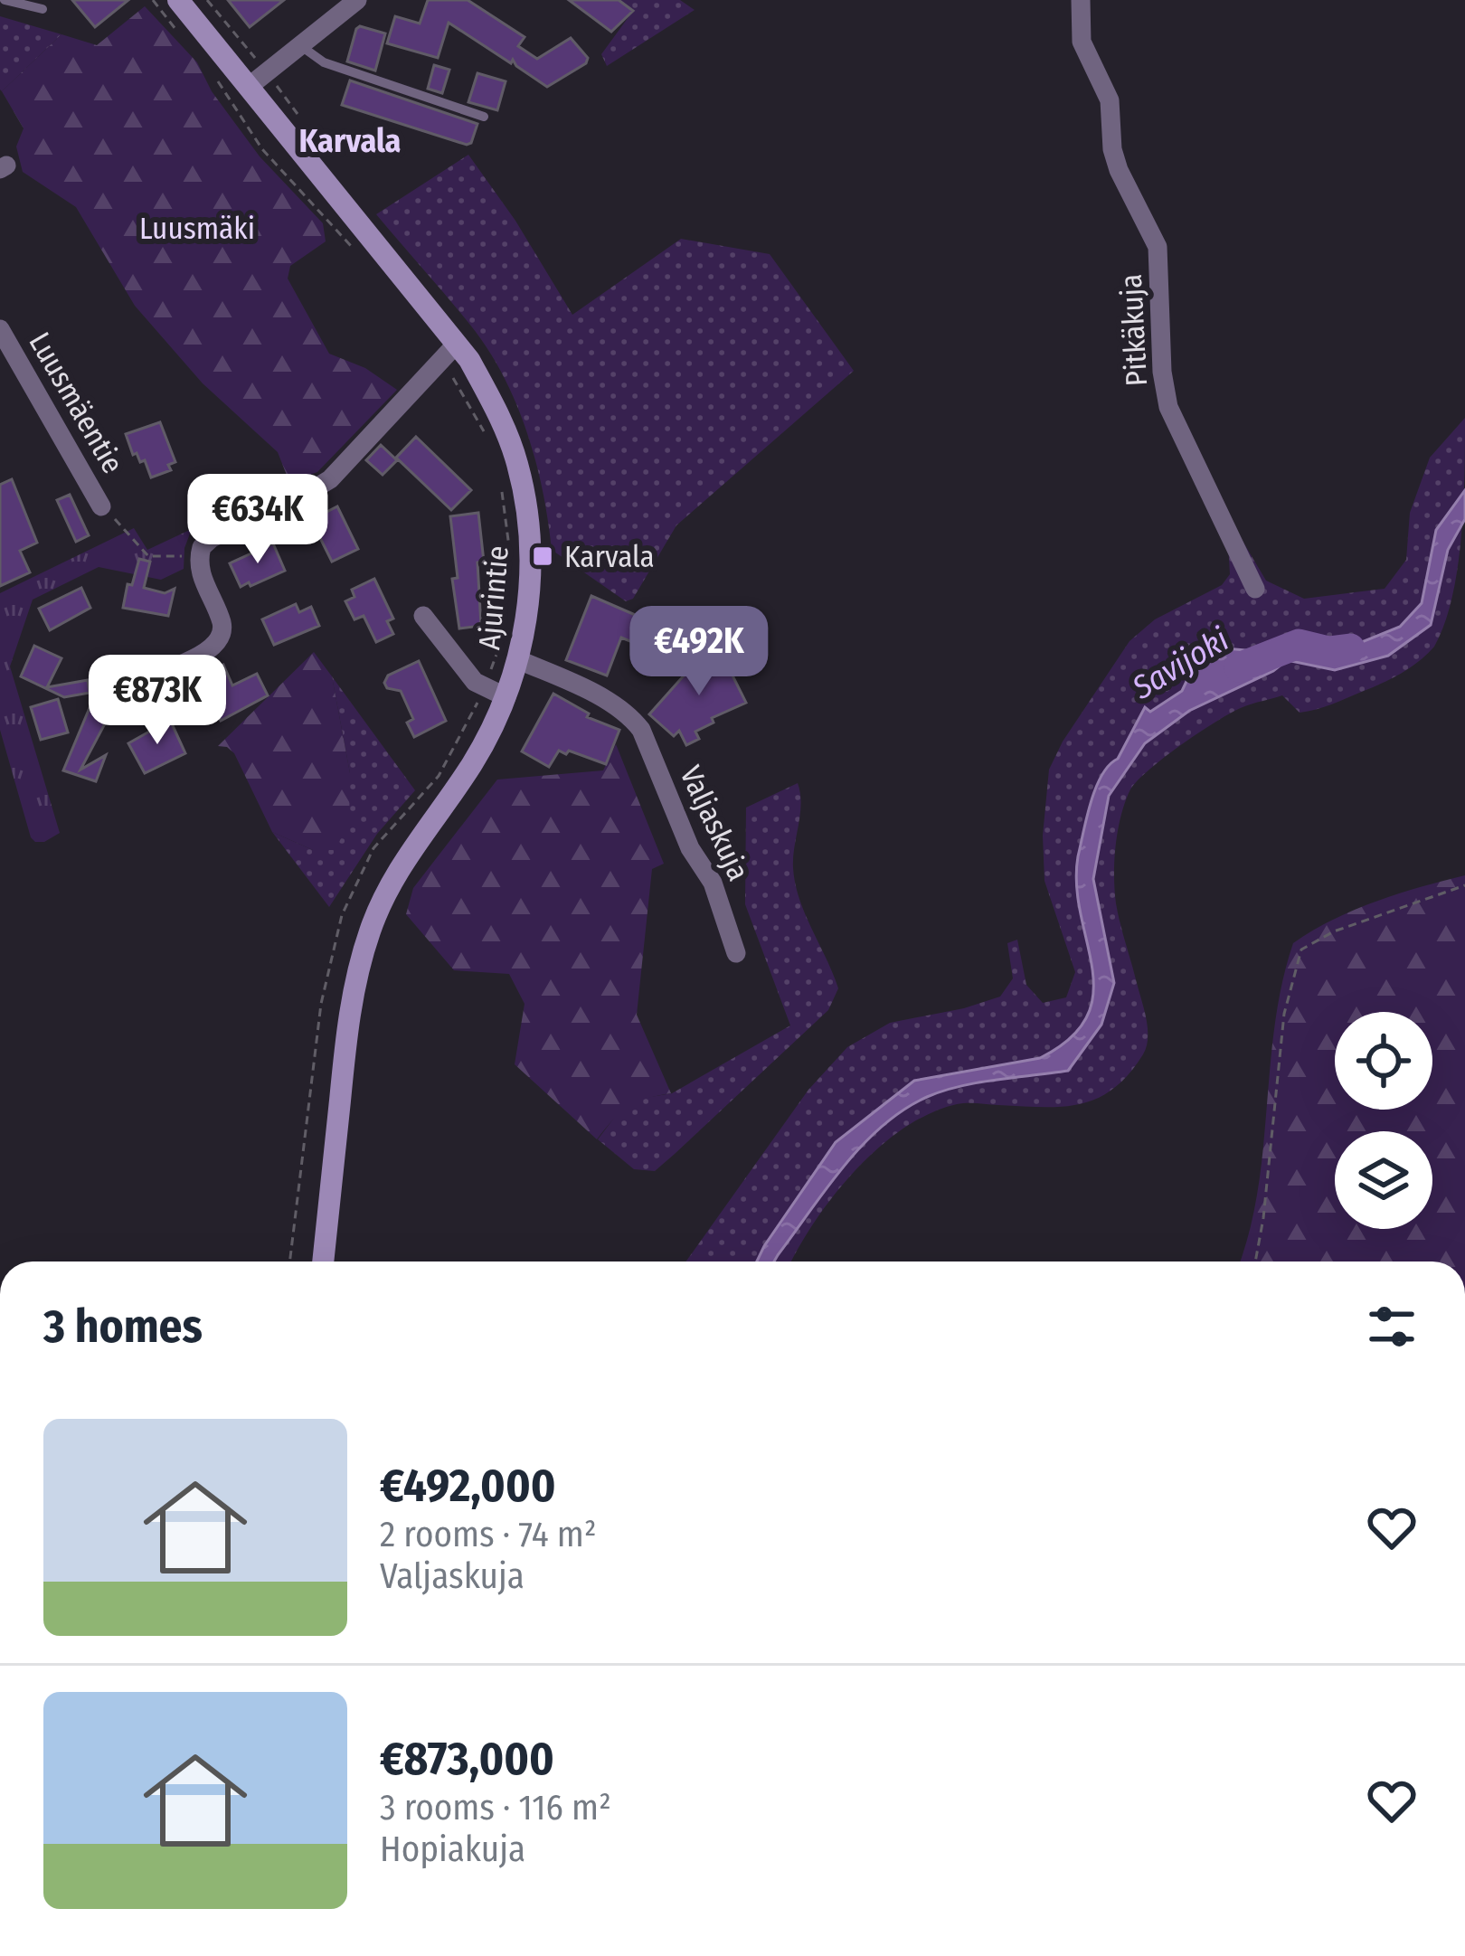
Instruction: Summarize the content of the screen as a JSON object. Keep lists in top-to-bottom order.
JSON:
{
  "streets": {
    "street": [
      "Pitkäkuja",
      "Luusmäentie",
      "Ajurintie",
      "Valjaskuja"
    ]
  },
  "crossings": [
    ["Ajurintie", "Valjaskuja"]
  ],
  "districts": ["Karvala"],
  "water": ["Savijoki"],
  "parks": ["Luusmäki"],
  "places": {
    "transit": ["Karvala"]
  },
  "page": {
    "price": ["€634K", "€492K", "€873K"],
    "heading": "3 homes",
    "list": [
      {
        "name": "€492,000",
        "note": "2 rooms · 74 m² · Valjaskuja"
      },
      {
        "name": "€873,000",
        "note": "3 rooms · 116 m² · Hopiakuja"
      }
    ]
  }
}
